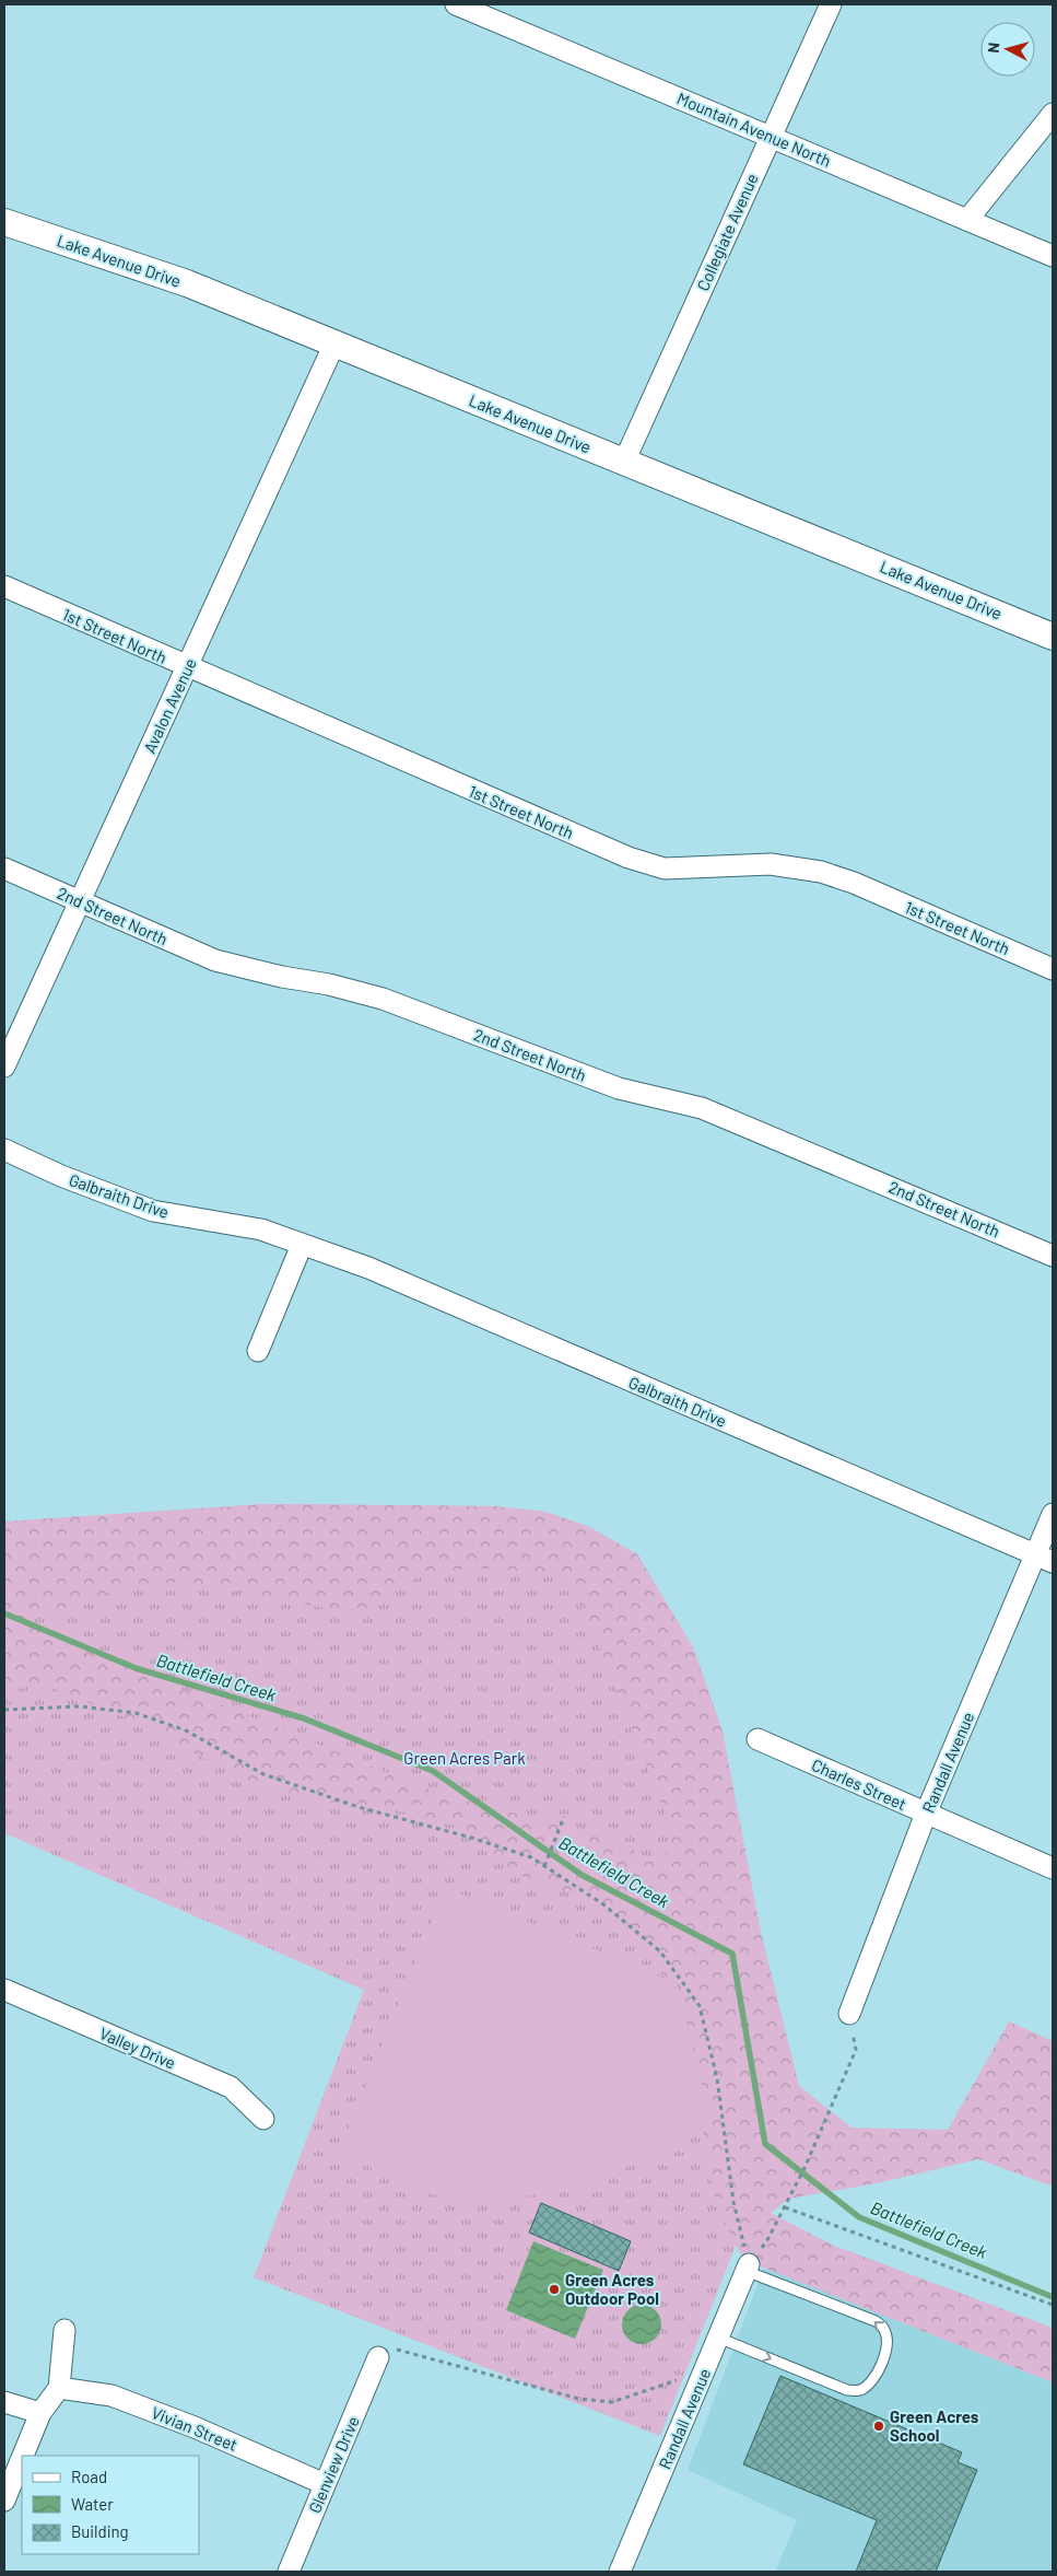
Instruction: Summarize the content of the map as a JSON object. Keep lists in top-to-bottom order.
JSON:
{
  "streets": {
    "street": [
      "Mountain Avenue North",
      "Collegiate Avenue",
      "Lake Avenue Drive",
      "1st Street North",
      "Avalon Avenue",
      "2nd Street North",
      "Galbraith Drive",
      "Randall Avenue",
      "Charles Street",
      "Valley Drive",
      "Vivian Street",
      "Glenview Drive"
    ]
  },
  "crossings": [
    ["Mountain Avenue North", "Collegiate Avenue"],
    ["Collegiate Avenue", "Lake Avenue Drive"],
    ["Lake Avenue Drive", "Avalon Avenue"],
    ["1st Street North", "Avalon Avenue"],
    ["Avalon Avenue", "2nd Street North"],
    ["Galbraith Drive", "Randall Avenue"],
    ["Randall Avenue", "Charles Street"],
    ["Vivian Street", "Glenview Drive"]
  ],
  "water": ["Battlefield Creek"],
  "parks": ["Green Acres Park"],
  "places": ["Green Acres Outdoor Pool", "Green Acres School"],
  "legend": ["Road", "Water", "Building"],
  "north": "left"
}
